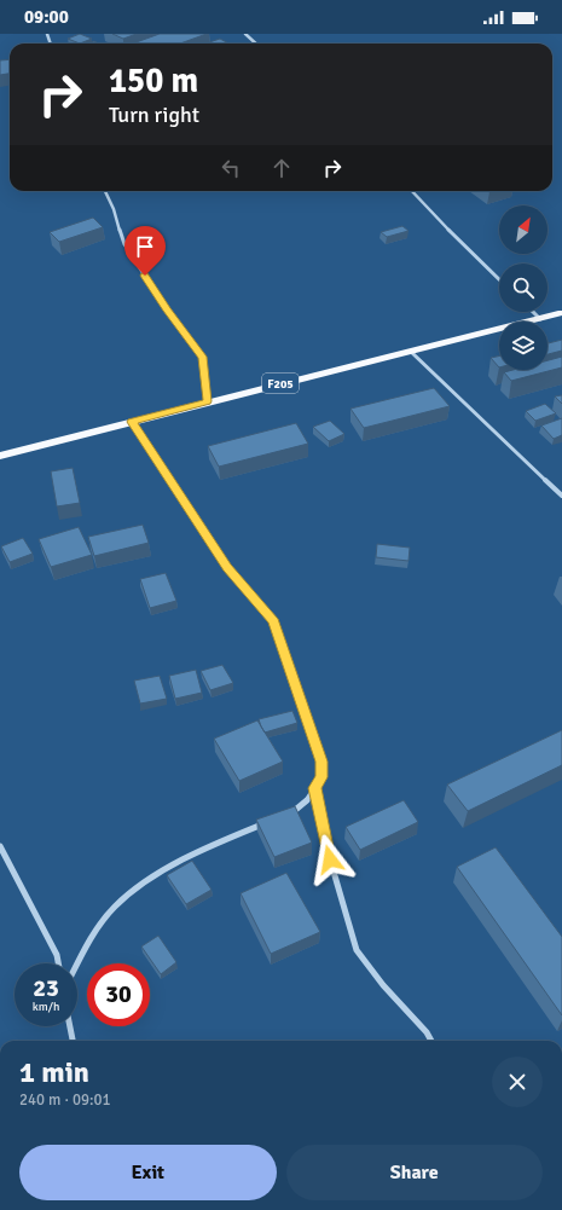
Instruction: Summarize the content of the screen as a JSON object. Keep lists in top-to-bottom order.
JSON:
{
  "streets": {
    "main road": ["F205"]
  },
  "north": "top right",
  "page": {
    "status": "09:00",
    "turn": ["150 m", "Turn right"],
    "speed": "23 km/h",
    "limit": "30",
    "heading": ["1 min", "240 m · 09:01"],
    "buttons": ["Exit", "Share"]
  }
}
